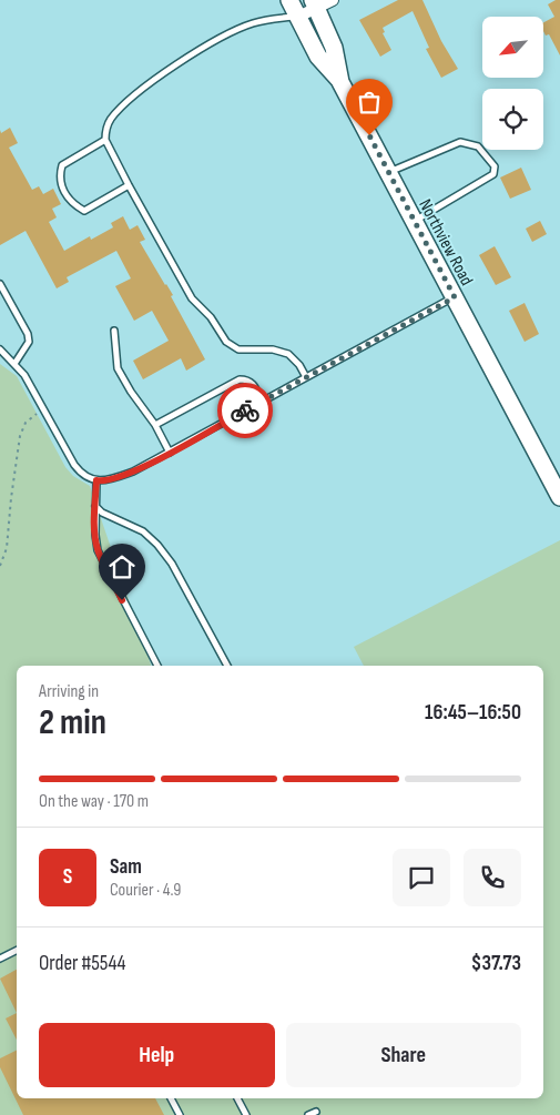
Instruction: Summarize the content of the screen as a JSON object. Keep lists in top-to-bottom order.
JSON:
{
  "streets": {
    "street": ["Northview Road"]
  },
  "north": "bottom left",
  "page": {
    "heading": ["2 min", "Arriving in", "16:45–16:50"],
    "panel": [
      "Sam",
      "Courier · 4.9",
      "Order #5544",
      "$37.73"
    ],
    "bar": "On the way · 170 m",
    "round": "S",
    "buttons": ["Help", "Share"]
  }
}
